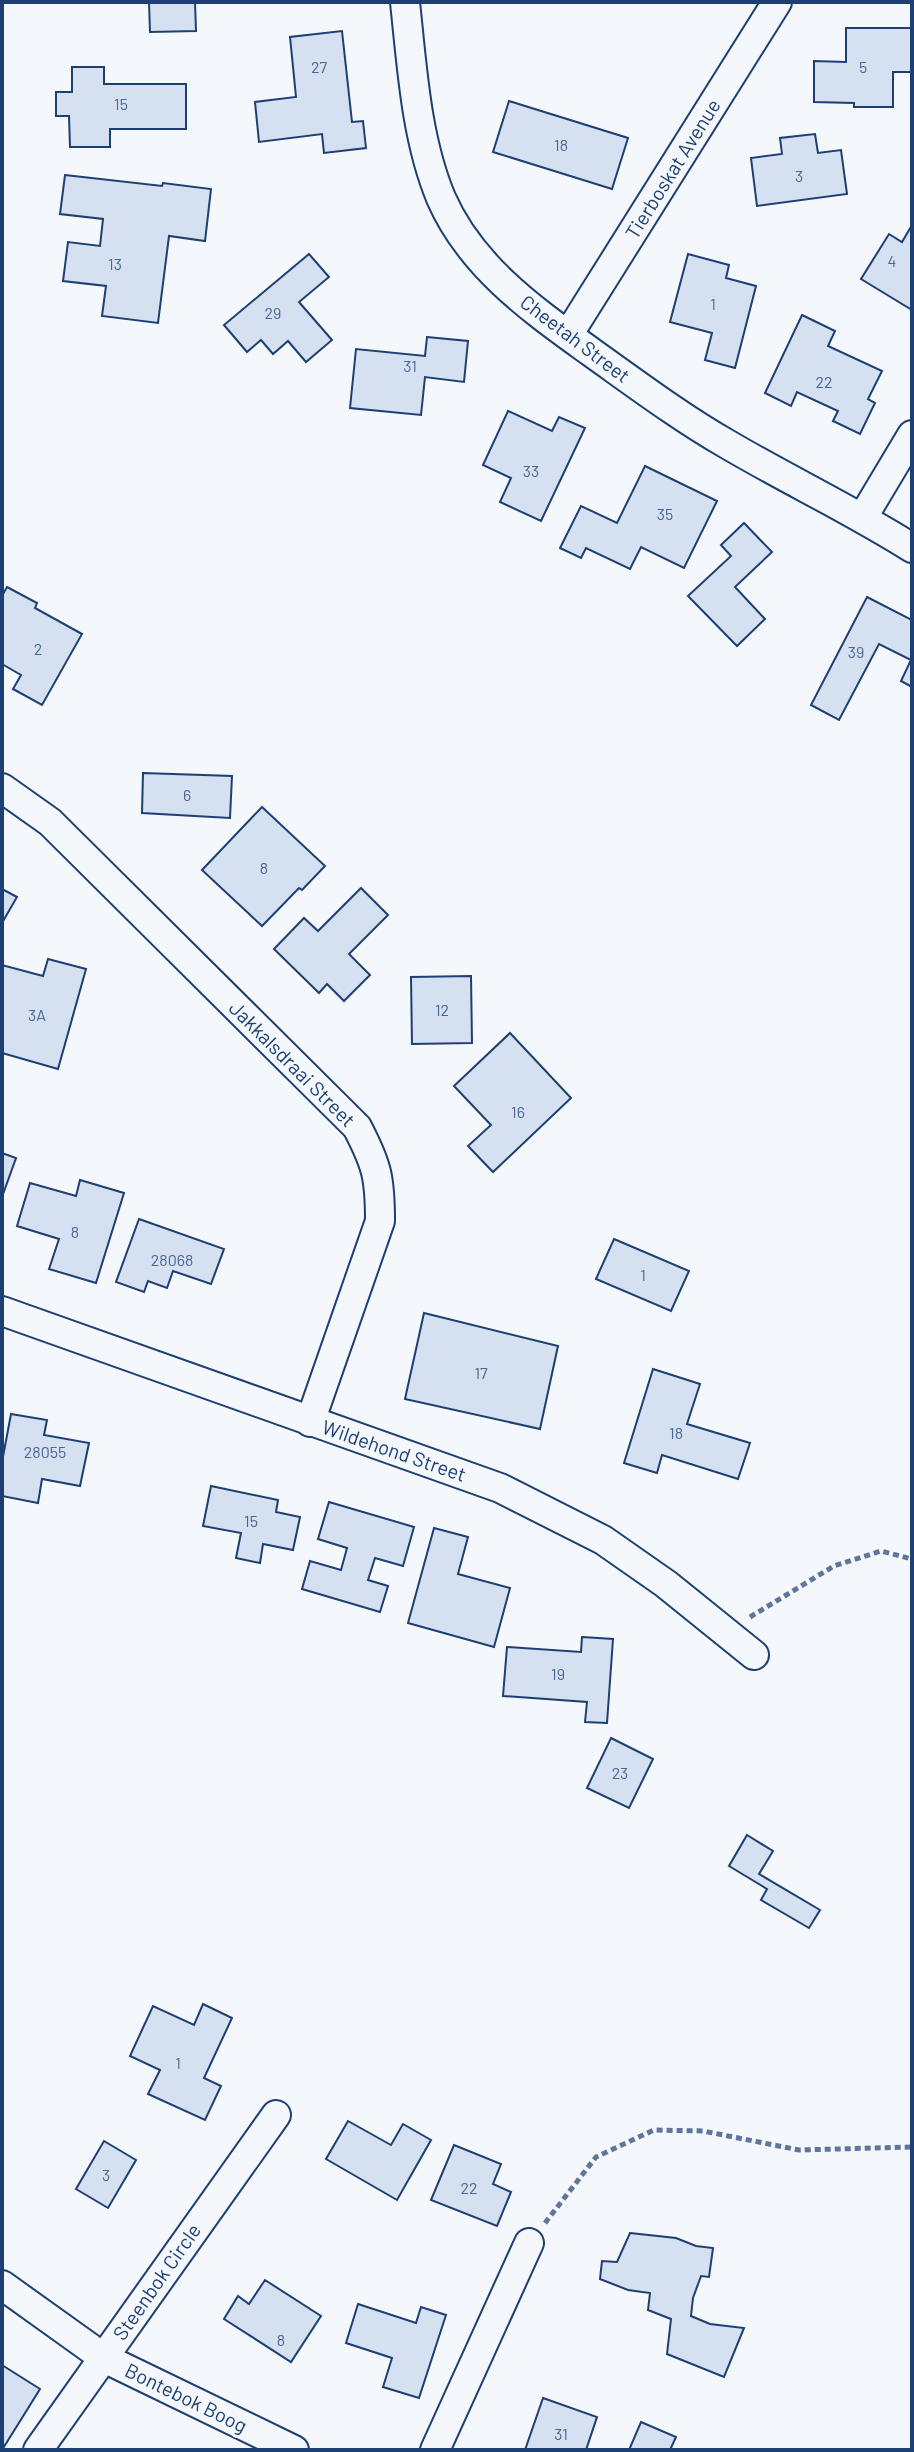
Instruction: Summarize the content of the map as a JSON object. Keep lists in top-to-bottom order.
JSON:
{
  "streets": {
    "street": [
      "Tierboskat Avenue",
      "Cheetah Street",
      "Jakkalsdraai Street",
      "Wildehond Street",
      "Steenbok Circle",
      "Bontebok Boog"
    ]
  },
  "crossings": [
    ["Tierboskat Avenue", "Cheetah Street"],
    ["Jakkalsdraai Street", "Wildehond Street"],
    ["Steenbok Circle", "Bontebok Boog"]
  ],
  "house_numbers": [
    "27",
    "5",
    "15",
    "18",
    "3",
    "4",
    "13",
    "1",
    "29",
    "31",
    "22",
    "33",
    "35",
    "2",
    "39",
    "6",
    "8",
    "12",
    "3A",
    "16",
    "8",
    "28068",
    "1",
    "17",
    "18",
    "28055",
    "15",
    "19",
    "23",
    "1",
    "3",
    "22",
    "8",
    "31"
  ]
}
